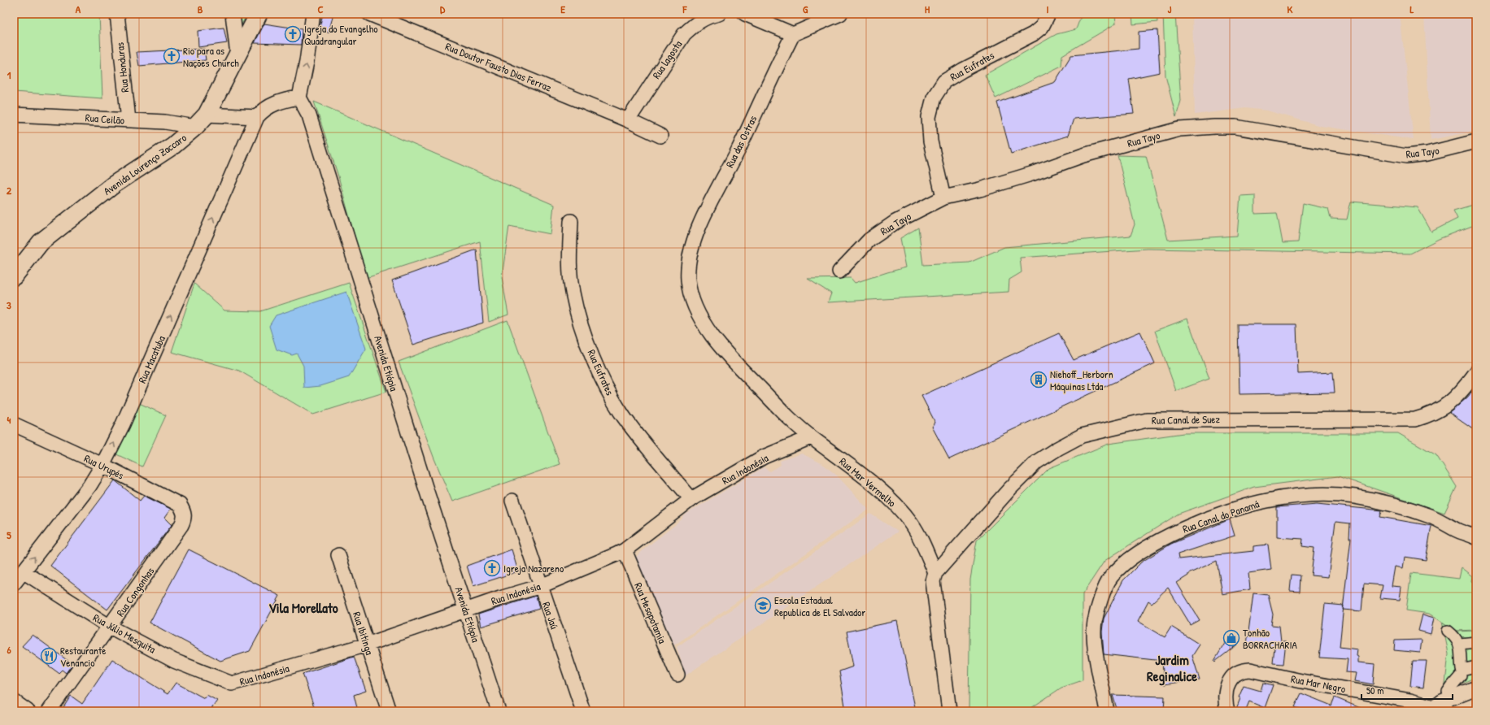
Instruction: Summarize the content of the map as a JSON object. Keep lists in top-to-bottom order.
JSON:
{
  "streets": {
    "street": [
      "Rua lagosta",
      "Rua Eufrates",
      "Rua Doutor Fausto Dias Ferraz",
      "Rua Honduras",
      "Rua Ceilão",
      "Rua Tayo",
      "Rua das Ostras",
      "Avenida Lourenço Zaccaro",
      "Rua Macatuba",
      "Avenida Etiópia",
      "Rua Canal de Suez",
      "Rua Urupés",
      "Rua Indonésia",
      "Rua Mar Vermelho",
      "Rua Canal do Panamá",
      "Rua Congonhas",
      "Rua Mesopotamia",
      "Rua Jaú",
      "Rua Júlio Mesquita",
      "Rua Ibitinga",
      "Rua Mar Negro"
    ]
  },
  "crossings": [
    ["Rua lagosta", "Rua Doutor Fausto Dias Ferraz"],
    ["Rua Eufrates", "Rua Tayo"],
    ["Rua Eufrates", "Rua Indonésia"],
    ["Rua Honduras", "Rua Ceilão"],
    ["Rua Ceilão", "Avenida Lourenço Zaccaro"],
    ["Rua Ceilão", "Rua Macatuba"],
    ["Rua das Ostras", "Rua Mar Vermelho"],
    ["Rua Macatuba", "Rua Urupés"],
    ["Rua Macatuba", "Rua Júlio Mesquita"],
    ["Avenida Etiópia", "Rua Indonésia"],
    ["Rua Canal de Suez", "Rua Mar Vermelho"],
    ["Rua Urupés", "Rua Congonhas"],
    ["Rua Indonésia", "Rua Mar Vermelho"],
    ["Rua Indonésia", "Rua Mesopotamia"],
    ["Rua Indonésia", "Rua Jaú"],
    ["Rua Indonésia", "Rua Júlio Mesquita"],
    ["Rua Indonésia", "Rua Ibitinga"],
    ["Rua Congonhas", "Rua Júlio Mesquita"]
  ],
  "one_way": ["Rua Macatuba"],
  "districts": ["Vila Morellato", "Jardim Reginalice"],
  "places": {
    "church": ["Igreja do Evangelho Quadrangular", "Rio para as Nações Church", "Igreja Nazareno"],
    "building": ["Niehoff_Herborn Máquinas Ltda"],
    "school or university": ["Escola Estadual Republica de El Salvador"],
    "shop": ["Tonhão BORRACHARIA"],
    "restaurant": ["Restaurante Venancio"]
  },
  "scale_bar": "50 m",
  "grid": {
    "columns": [
      "A",
      "B",
      "C",
      "D",
      "E",
      "F",
      "G",
      "H",
      "I",
      "J",
      "K",
      "L"
    ],
    "rows": [
      "1",
      "2",
      "3",
      "4",
      "5",
      "6"
    ]
  }
}
